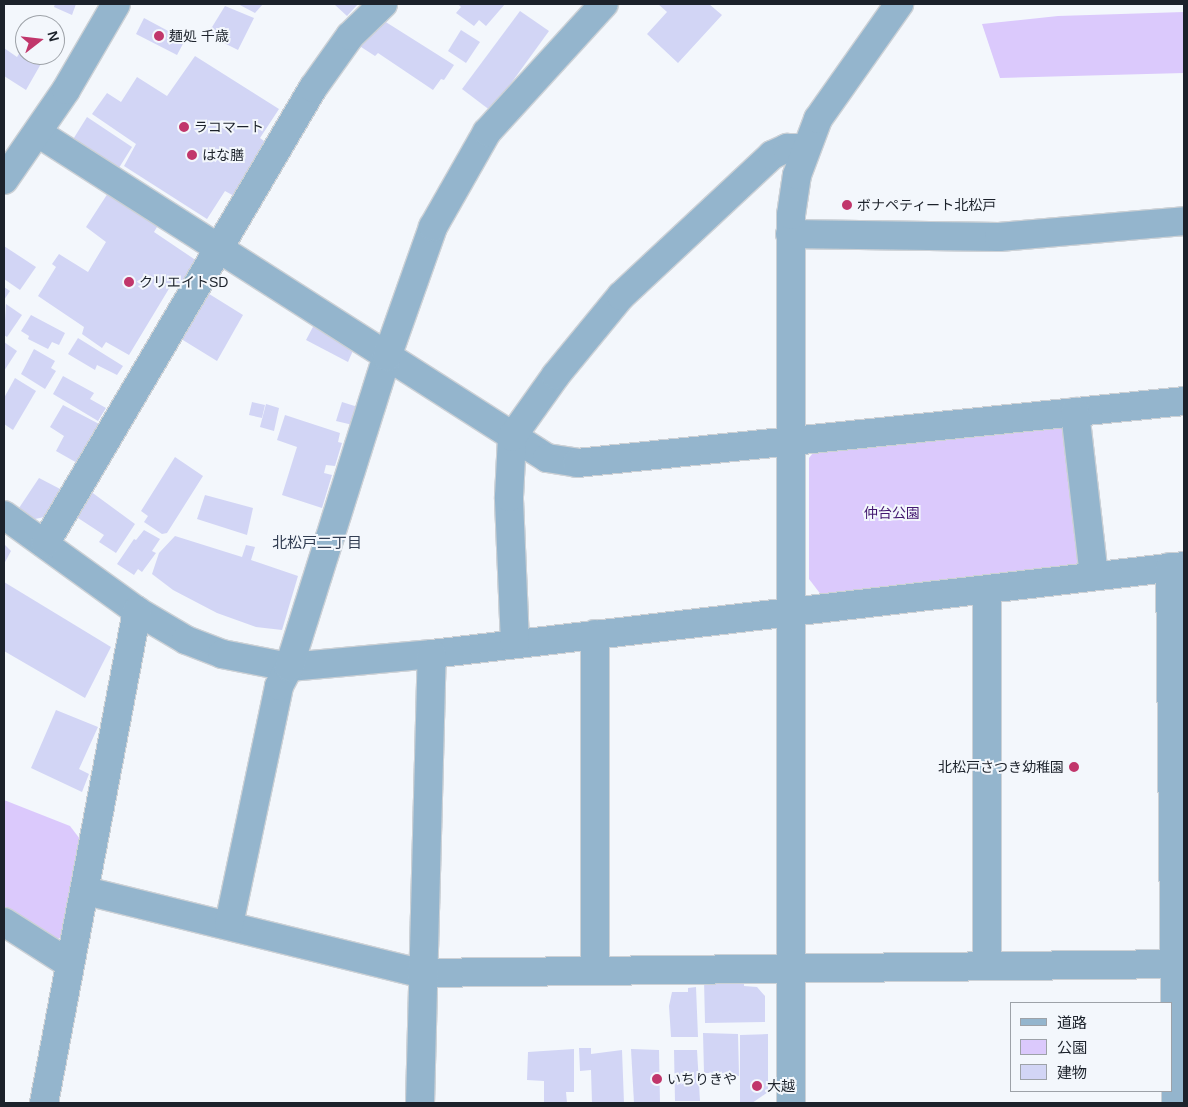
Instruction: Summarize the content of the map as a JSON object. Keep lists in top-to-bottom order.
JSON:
{
  "districts": ["北松戸二丁目"],
  "parks": ["仲台公園"],
  "places": [
    "麺処 千歳",
    "ラコマート",
    "はな膳",
    "ボナペティート北松戸",
    "クリエイトSD",
    "北松戸さつき幼稚園",
    "いちりきや",
    "大越"
  ],
  "legend": ["道路", "公園", "建物"],
  "north": "right"
}
